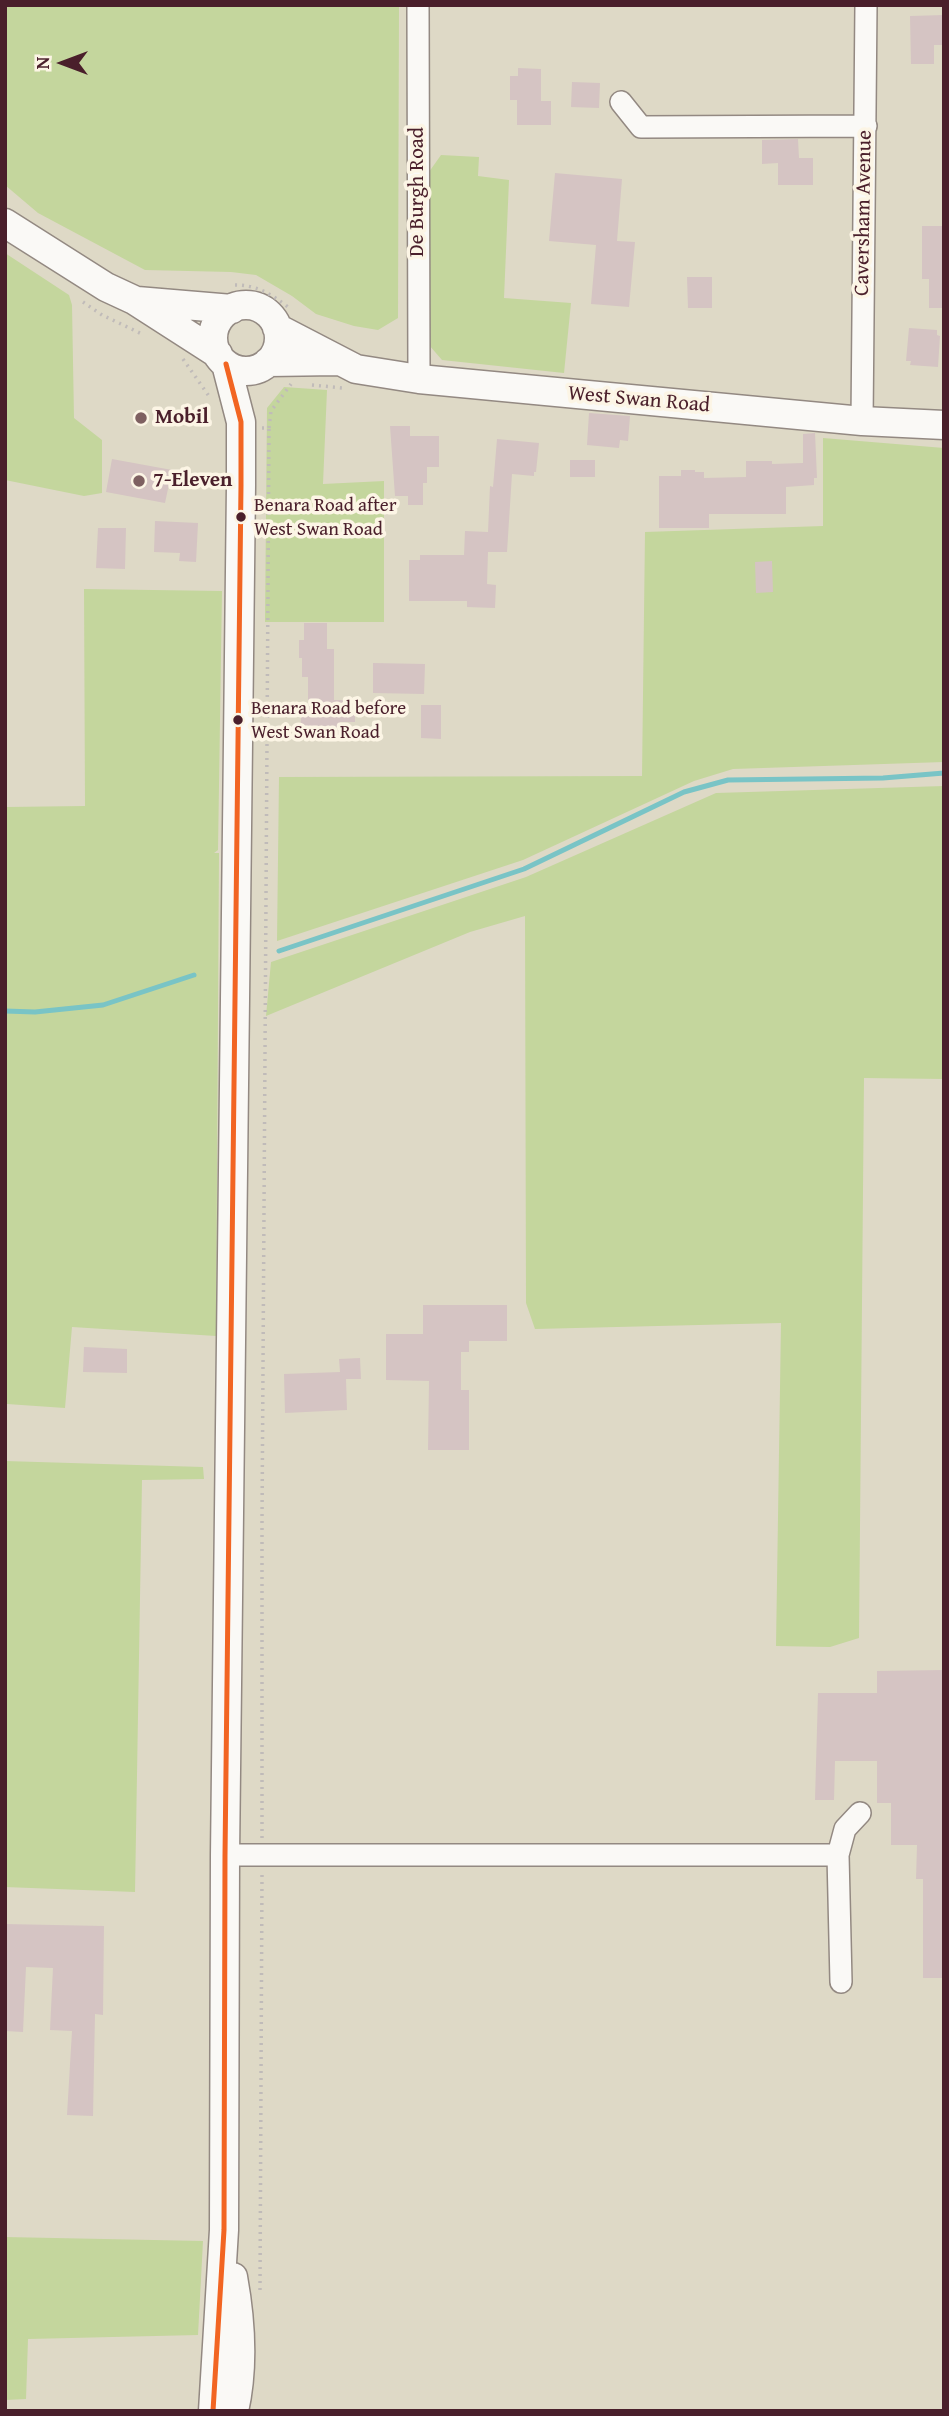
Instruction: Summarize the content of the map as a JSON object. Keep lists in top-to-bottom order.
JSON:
{
  "streets": {
    "main road": ["West Swan Road"],
    "street": ["De Burgh Road", "Caversham Avenue"]
  },
  "crossings": [
    ["De Burgh Road", "West Swan Road"],
    ["Caversham Avenue", "West Swan Road"]
  ],
  "places": [
    "Mobil",
    "7-Eleven",
    "Benara Road after West Swan Road",
    "Benara Road before West Swan Road"
  ],
  "north": "left"
}
